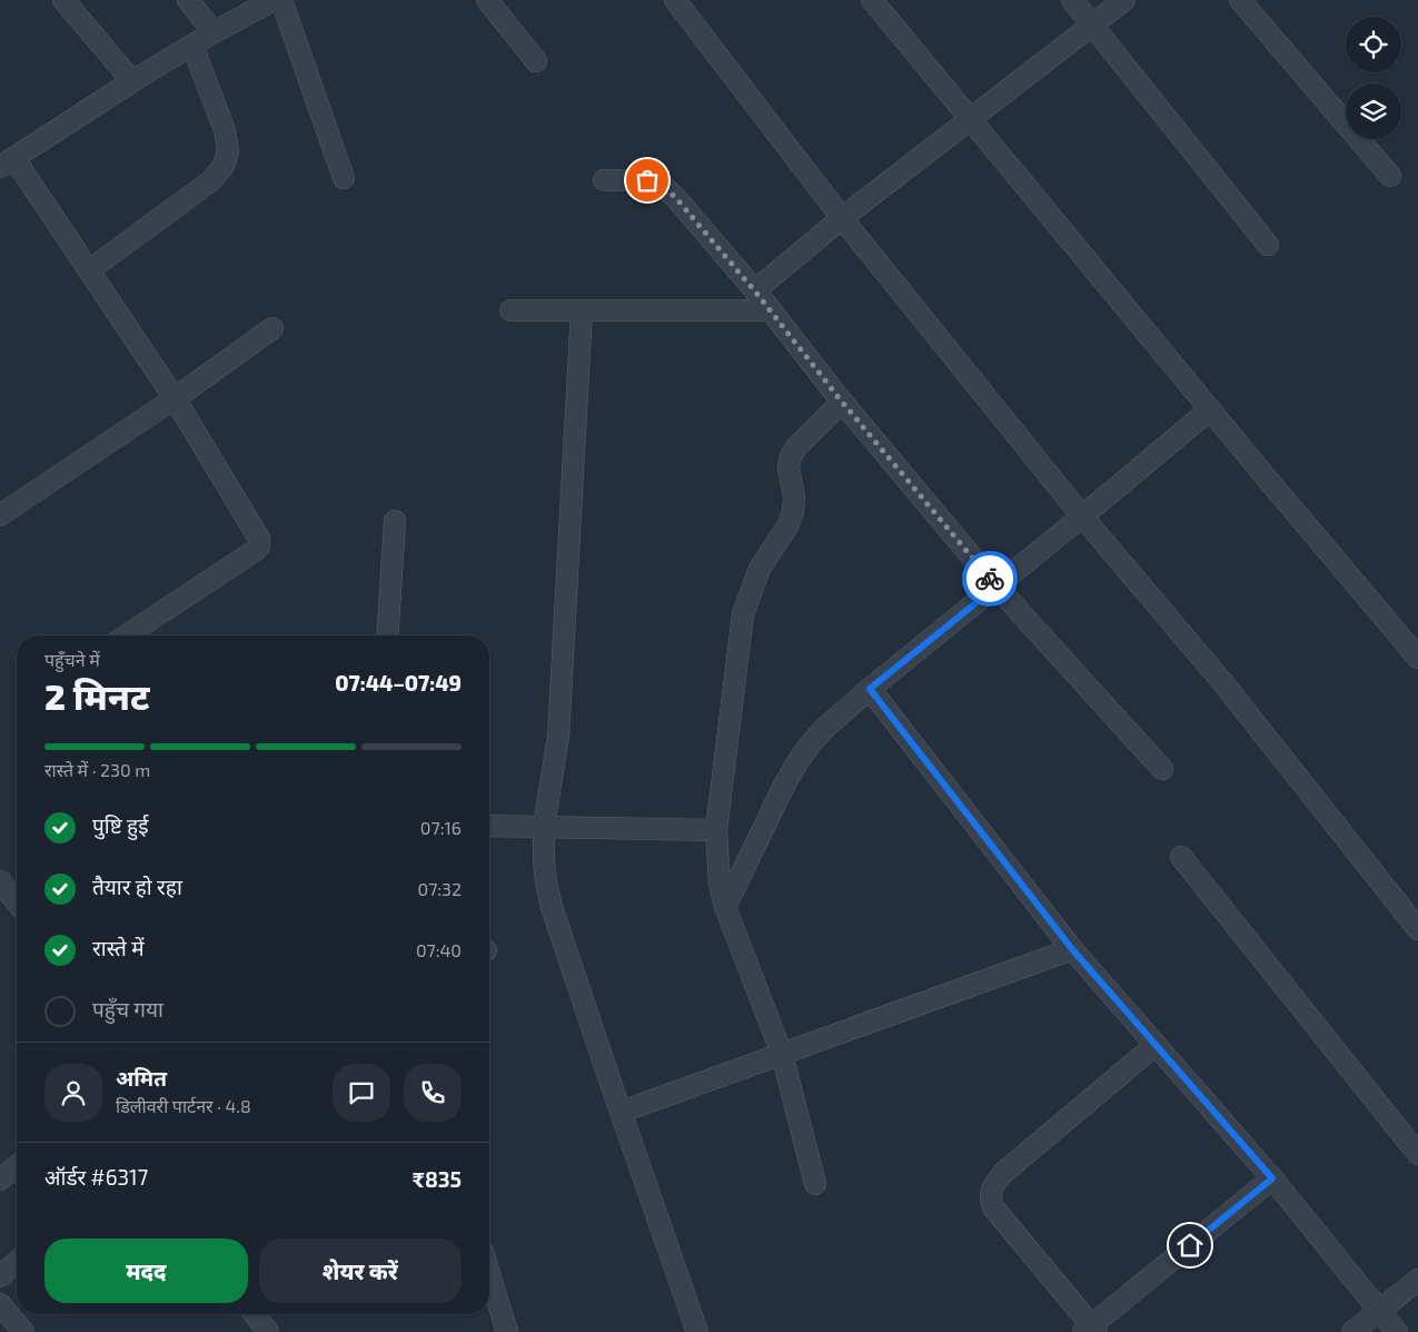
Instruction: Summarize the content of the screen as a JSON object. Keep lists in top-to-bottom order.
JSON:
{
  "page": {
    "heading": ["2 मिनट", "पहुँचने में", "07:44–07:49"],
    "panel": [
      "अमित",
      "डिलीवरी पार्टनर · 4.8",
      "ऑर्डर #6317",
      "₹835"
    ],
    "bar": "रास्ते में · 230 m",
    "list": [
      ["पुष्टि हुई", "07:16"],
      ["तैयार हो रहा", "07:32"],
      ["रास्ते में", "07:40"],
      "पहुँच गया"
    ],
    "buttons": ["मदद", "शेयर करें"]
  }
}
